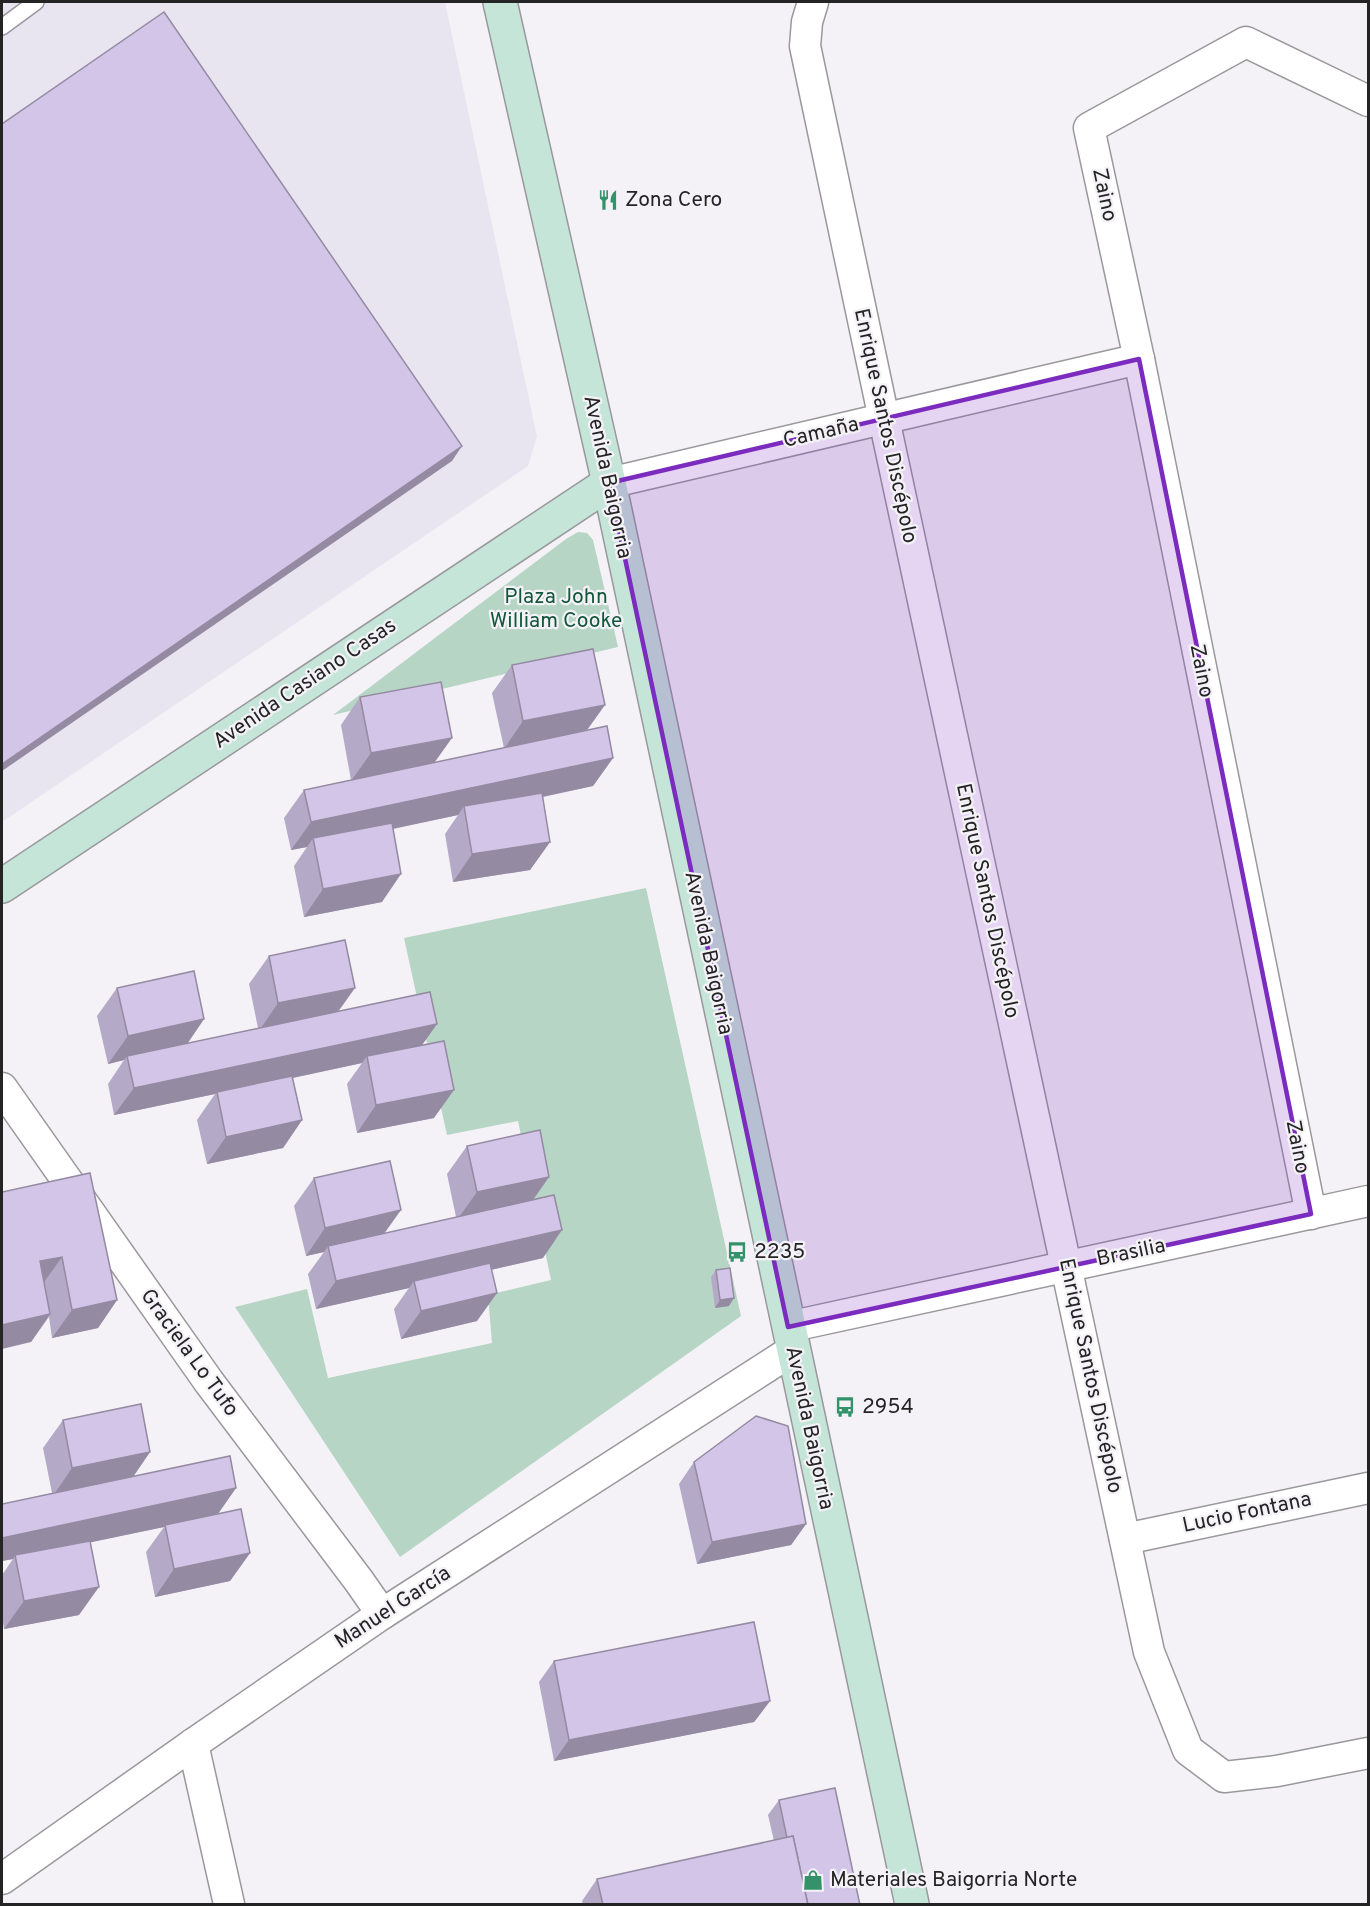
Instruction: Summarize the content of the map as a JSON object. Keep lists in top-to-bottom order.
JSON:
{
  "streets": {
    "main road": ["Avenida Baigorria", "Avenida Casiano Casas"],
    "street": [
      "Zaino",
      "Enrique Santos Discépolo",
      "Camaña",
      "Brasilia",
      "Graciela Lo Tufo",
      "Lucio Fontana",
      "Manuel García"
    ]
  },
  "crossings": [
    ["Zaino", "Camaña"],
    ["Zaino", "Brasilia"],
    ["Enrique Santos Discépolo", "Camaña"],
    ["Enrique Santos Discépolo", "Brasilia"],
    ["Enrique Santos Discépolo", "Lucio Fontana"],
    ["Camaña", "Avenida Baigorria"],
    ["Camaña", "Avenida Casiano Casas"],
    ["Avenida Baigorria", "Avenida Casiano Casas"],
    ["Avenida Baigorria", "Brasilia"],
    ["Avenida Baigorria", "Manuel García"],
    ["Brasilia", "Manuel García"],
    ["Graciela Lo Tufo", "Manuel García"]
  ],
  "parks": ["Plaza John William Cooke"],
  "places": {
    "restaurant": ["Zona Cero"],
    "bus stop": ["2235", "2954"],
    "shop": ["Materiales Baigorria Norte"]
  }
}
